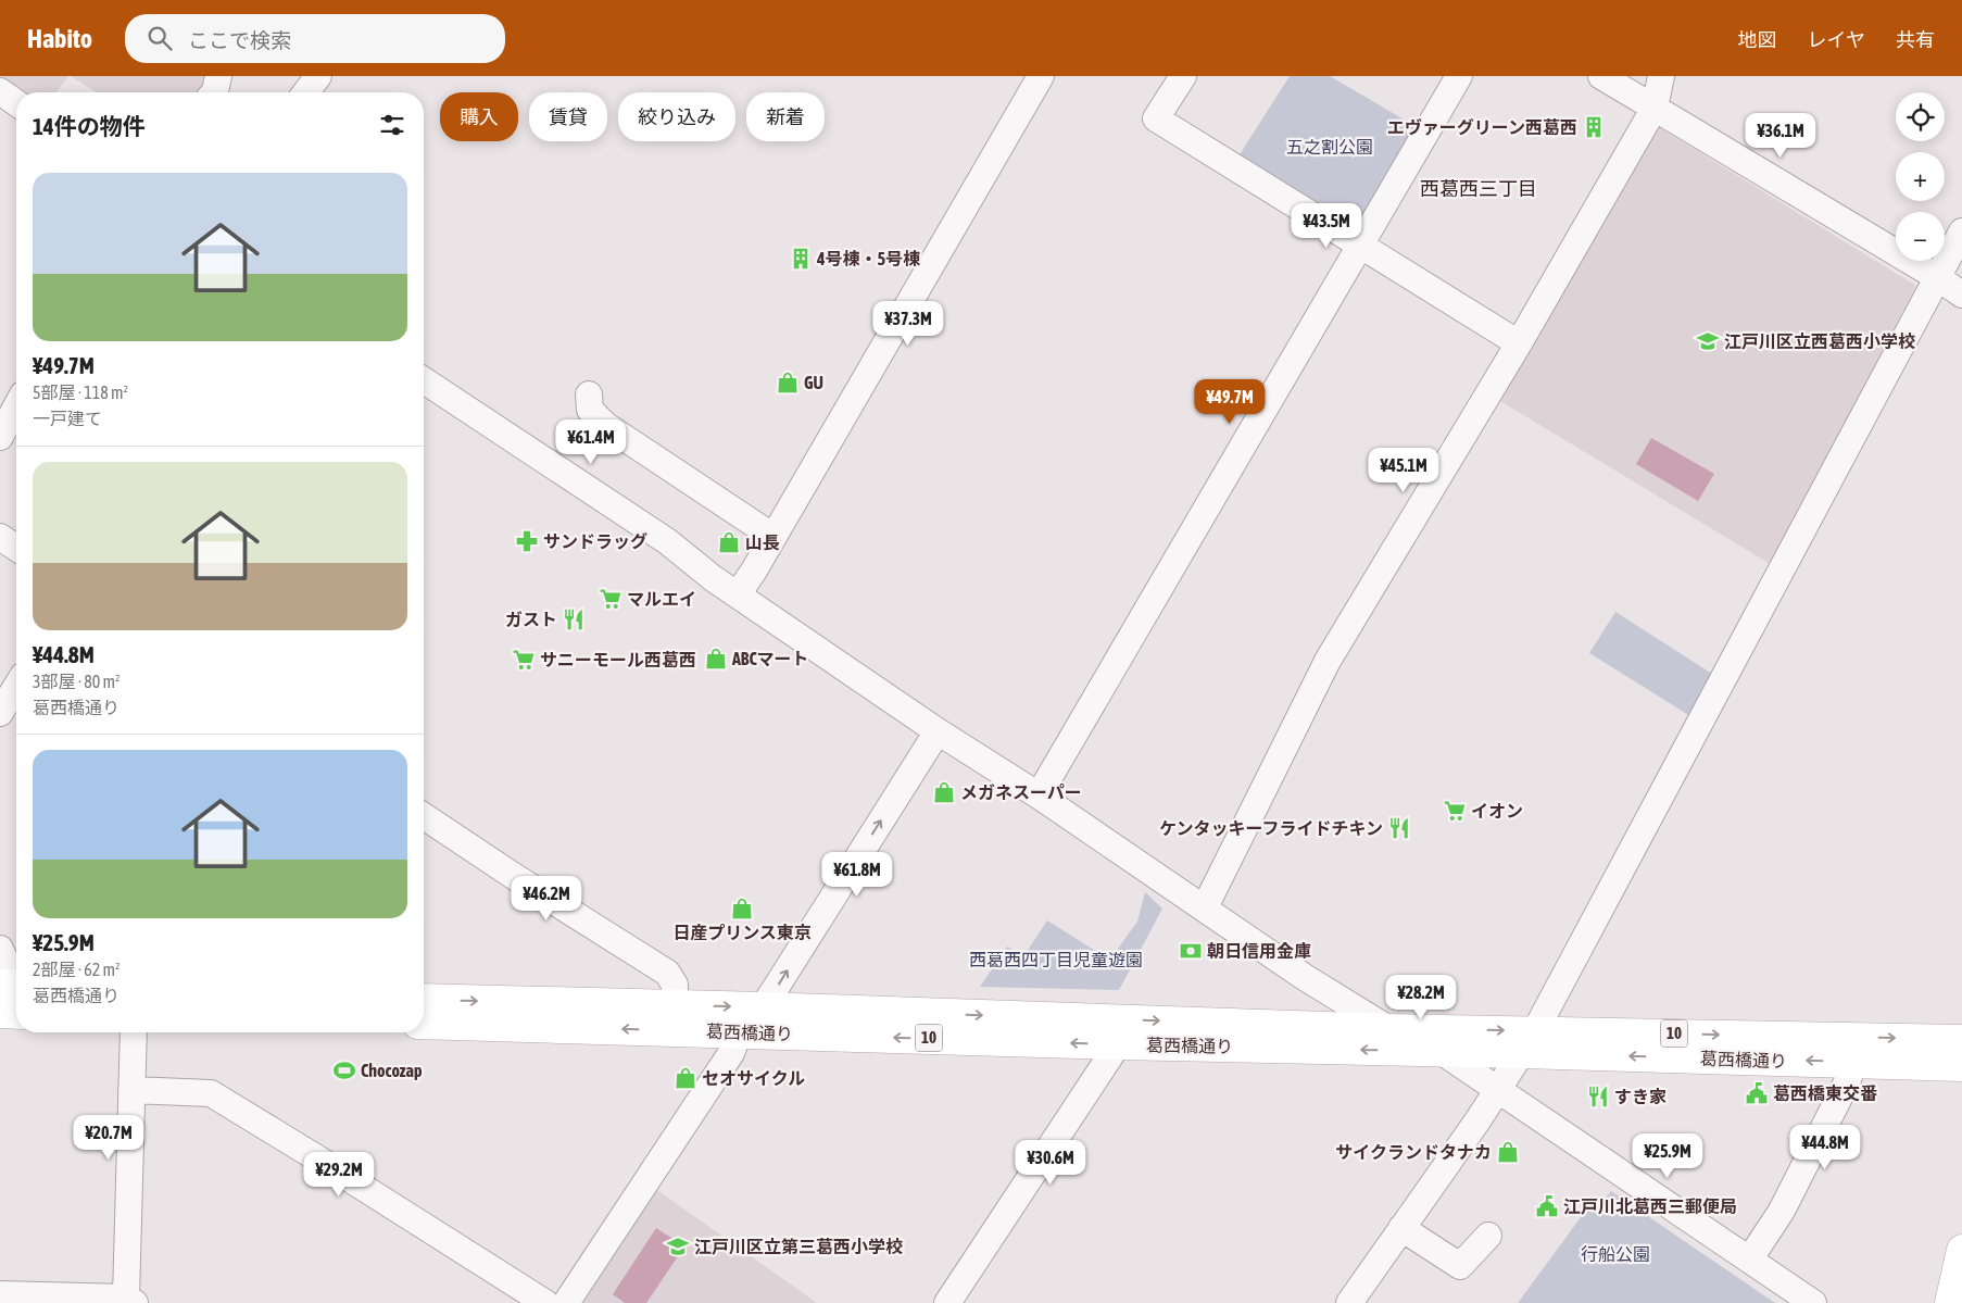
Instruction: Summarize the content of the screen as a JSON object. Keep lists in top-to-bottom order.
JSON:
{
  "streets": {
    "main road": ["葛西橋通り", "10"]
  },
  "districts": ["西葛西三丁目"],
  "parks": ["五之割公園", "西葛西四丁目児童遊園", "行船公園"],
  "places": {
    "building": ["エヴァーグリーン西葛西", "4号棟・5号棟"],
    "school or university": ["江戸川区立西葛西小学校", "江戸川区立第三葛西小学校"],
    "shop": [
      "GU",
      "山長",
      "ABCマート",
      "メガネスーパー",
      "日産プリンス東京",
      "セオサイクル",
      "サイクランドタナカ"
    ],
    "pharmacy": ["サンドラッグ"],
    "supermarket": ["マルエイ", "サニーモール西葛西", "イオン"],
    "restaurant": ["ガスト", "ケンタッキーフライドチキン", "すき家"],
    "bank": ["朝日信用金庫"],
    "sports": ["Chocozap"],
    "public building": ["葛西橋東交番", "江戸川北葛西三郵便局"]
  },
  "page": {
    "header": "Habito",
    "search": "ここで検索",
    "nav": ["地図", "レイヤ", "共有"],
    "map_buttons": ["+", "−"],
    "chip": [
      "購入",
      "賃貸",
      "絞り込み",
      "新着"
    ],
    "heading": "14件の物件",
    "price": [
      "¥36.1M",
      "¥43.5M",
      "¥37.3M",
      "¥49.7M",
      "¥61.4M",
      "¥45.1M",
      "¥61.8M",
      "¥46.2M",
      "¥28.2M",
      "¥20.7M",
      "¥44.8M",
      "¥25.9M",
      "¥30.6M",
      "¥29.2M"
    ],
    "list": [
      {
        "name": "¥49.7M",
        "note": "5部屋 · 118 m² · 一戸建て"
      },
      {
        "name": "¥44.8M",
        "note": "3部屋 · 80 m² · 葛西橋通り"
      },
      {
        "name": "¥25.9M",
        "note": "2部屋 · 62 m² · 葛西橋通り"
      }
    ]
  }
}
